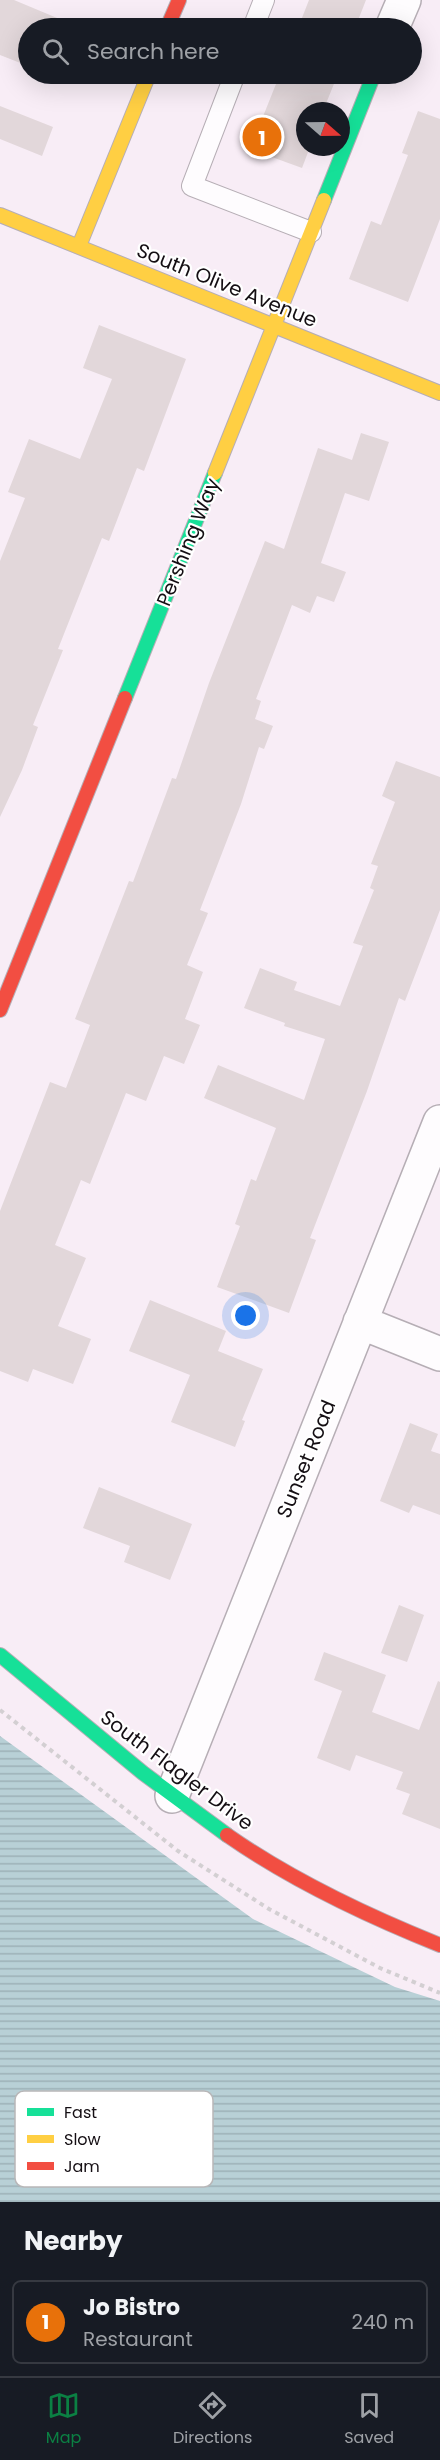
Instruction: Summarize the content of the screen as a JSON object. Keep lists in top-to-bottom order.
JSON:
{
  "streets": {
    "street": [
      "South Olive Avenue",
      "Pershing Way",
      "Sunset Road",
      "South Flagler Drive"
    ]
  },
  "crossings": [
    ["South Olive Avenue", "Pershing Way"],
    ["Sunset Road", "South Flagler Drive"]
  ],
  "legend": ["Fast", "Slow", "Jam"],
  "north": "right",
  "page": {
    "search": "Search here",
    "pins": "1",
    "heading": "Nearby",
    "list": [
      {
        "mark": "1",
        "name": "Jo Bistro",
        "note": "Restaurant",
        "value": "240 m"
      }
    ],
    "nav": ["Map", "Directions", "Saved"]
  }
}
